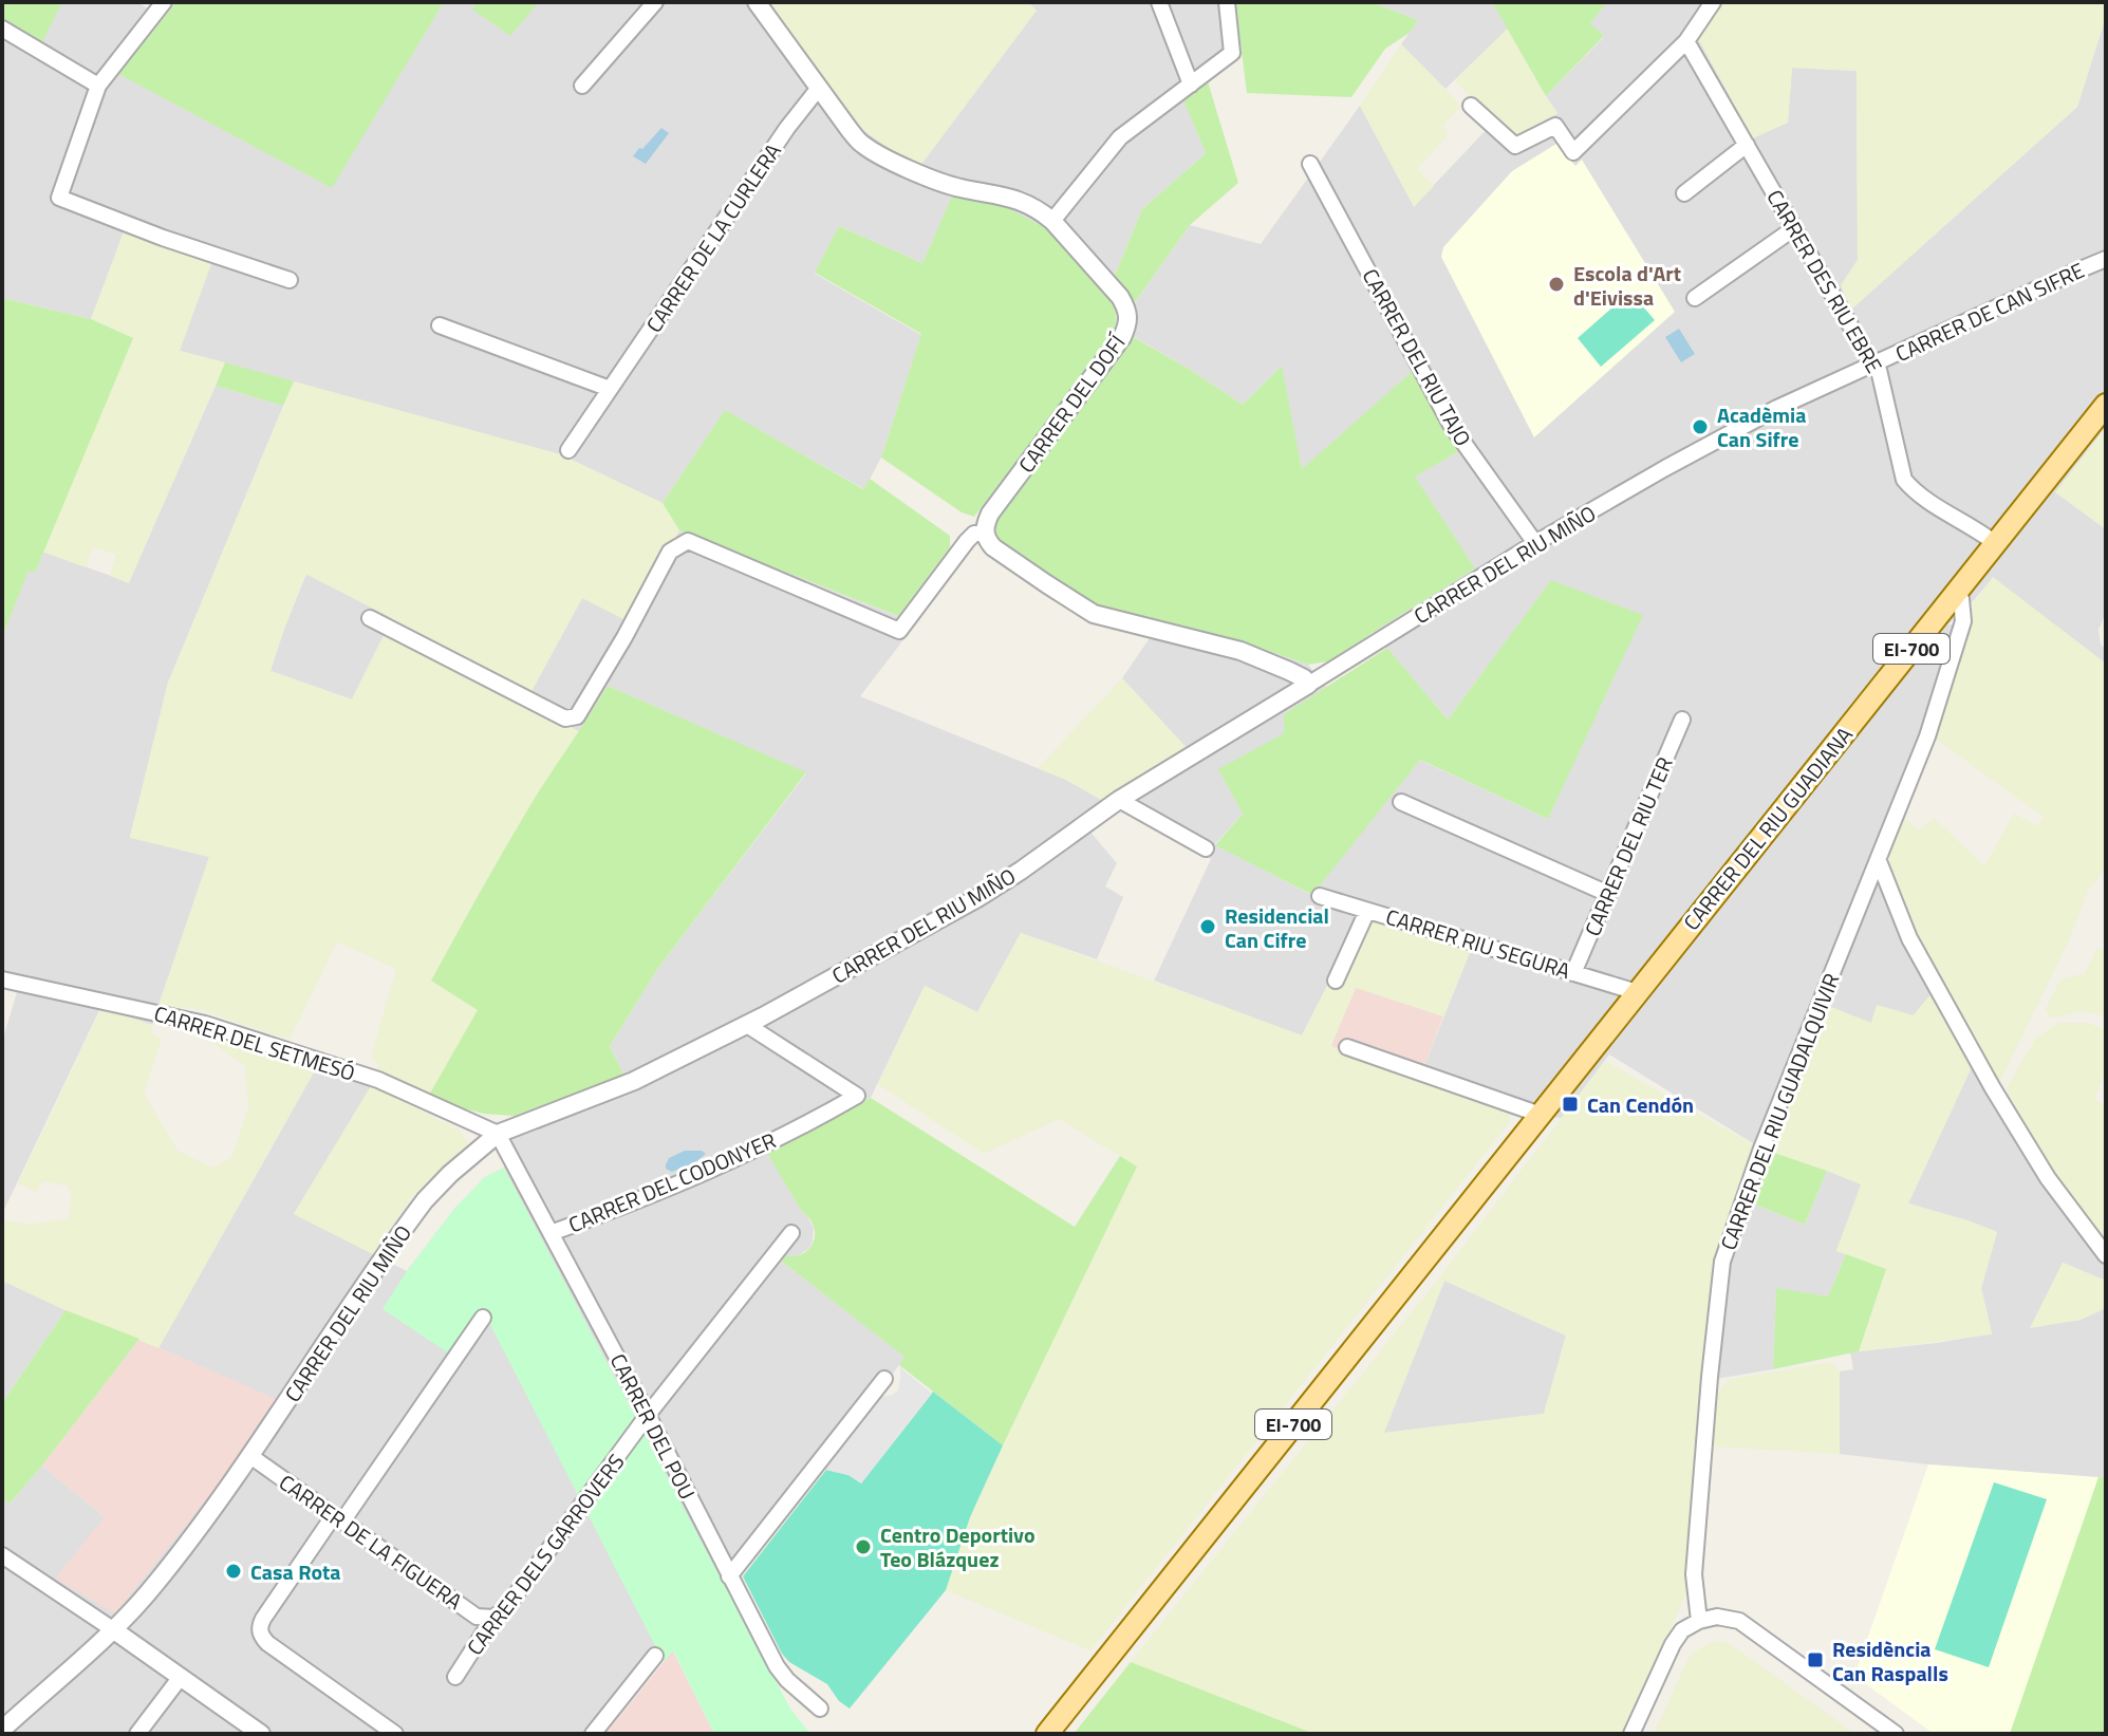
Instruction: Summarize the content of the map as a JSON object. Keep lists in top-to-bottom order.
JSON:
{
  "streets": {
    "main road": ["EI-700", "CARRER DEL RIU GUADIANA"],
    "street": [
      "CARRER DE LA CURLERA",
      "CARRER DES RIU EBRE",
      "CARRER DE CAN SIFRE",
      "CARRER DEL RIU TAJO",
      "CARRER DEL DOFÍ",
      "CARRER DEL RIU MIÑO",
      "CARRER DEL RIU TER",
      "CARRER RIU SEGURA",
      "CARRER DEL SETMESÓ",
      "CARRER DEL RIU GUADALQUIVIR",
      "CARRER DEL CODONYER",
      "CARRER DEL POU",
      "CARRER DE LA FIGUERA",
      "CARRER DELS GARROVERS"
    ]
  },
  "crossings": [
    ["CARRER DE LA CURLERA", "CARRER DEL DOFÍ"],
    ["CARRER DES RIU EBRE", "CARRER DE CAN SIFRE"],
    ["CARRER DES RIU EBRE", "CARRER DEL RIU MIÑO"],
    ["CARRER DES RIU EBRE", "EI-700"],
    ["CARRER DES RIU EBRE", "CARRER DEL RIU GUADIANA"],
    ["CARRER DE CAN SIFRE", "CARRER DEL RIU MIÑO"],
    ["CARRER DEL RIU TAJO", "CARRER DEL RIU MIÑO"],
    ["CARRER DEL RIU MIÑO", "CARRER DEL SETMESÓ"],
    ["CARRER DEL RIU MIÑO", "CARRER DEL CODONYER"],
    ["CARRER DEL RIU MIÑO", "CARRER DEL POU"],
    ["CARRER DEL RIU MIÑO", "CARRER DE LA FIGUERA"],
    ["EI-700", "CARRER DEL RIU GUADIANA"],
    ["CARRER DEL RIU GUADIANA", "CARRER RIU SEGURA"],
    ["CARRER DEL RIU GUADIANA", "CARRER DEL RIU GUADALQUIVIR"],
    ["CARRER DEL RIU TER", "CARRER RIU SEGURA"],
    ["CARRER DEL SETMESÓ", "CARRER DEL POU"],
    ["CARRER DEL CODONYER", "CARRER DEL POU"],
    ["CARRER DEL POU", "CARRER DELS GARROVERS"],
    ["CARRER DE LA FIGUERA", "CARRER DELS GARROVERS"]
  ],
  "places": {
    "other": [
      "Escola d'Art d'Eivissa",
      "Acadèmia Can Sifre",
      "Residencial Can Cifre",
      "Centro Deportivo Teo Blázquez",
      "Casa Rota"
    ],
    "transit": ["Can Cendón", "Residència Can Raspalls"]
  }
}
